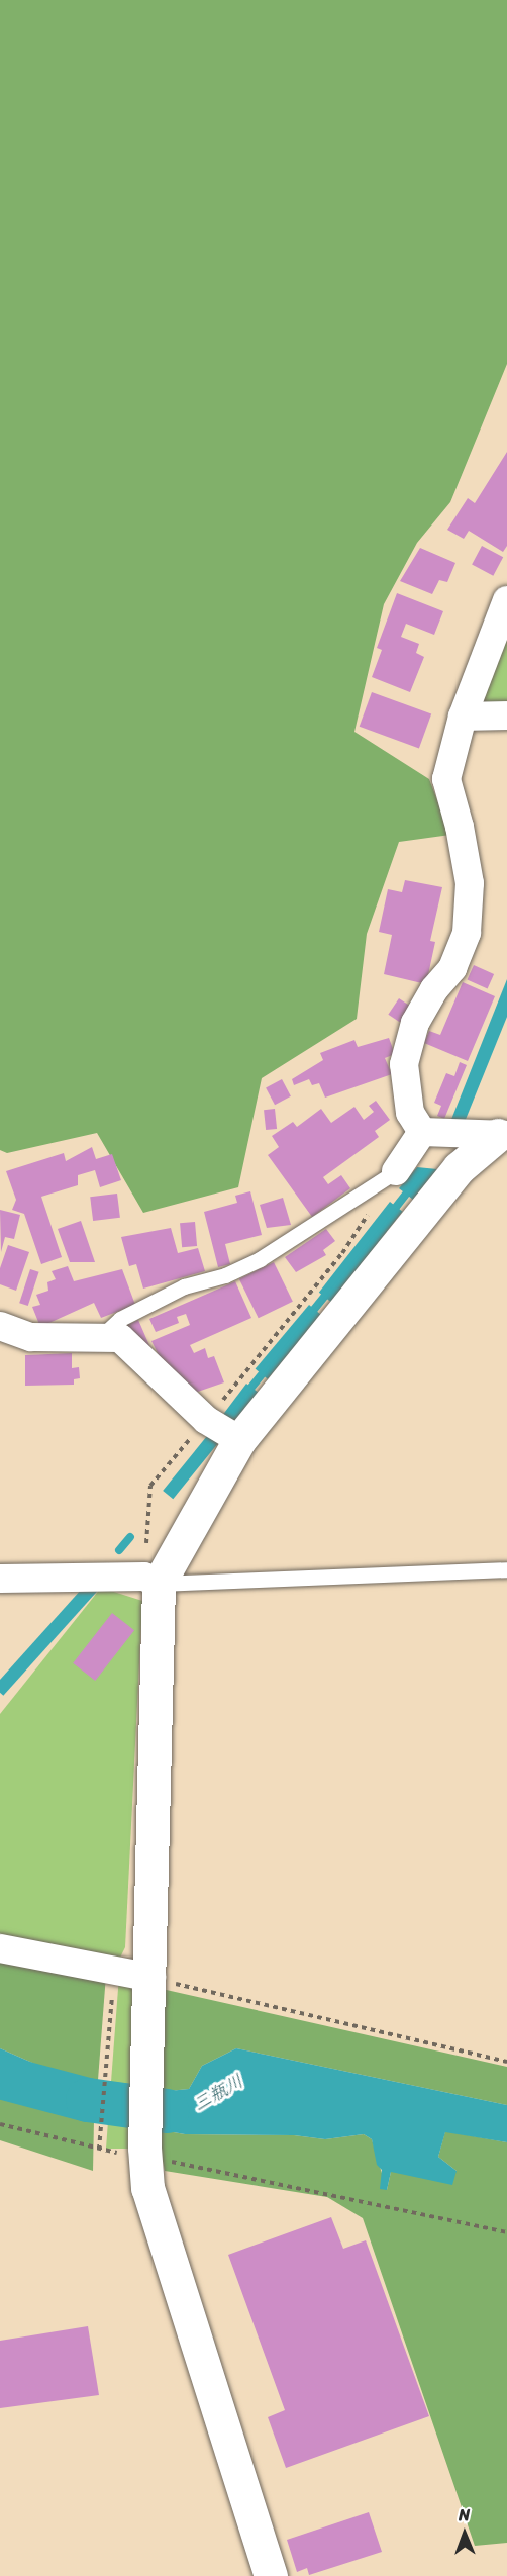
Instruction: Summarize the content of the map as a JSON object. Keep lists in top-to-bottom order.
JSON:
{
  "water": ["三瓶川"],
  "north": "top"
}
